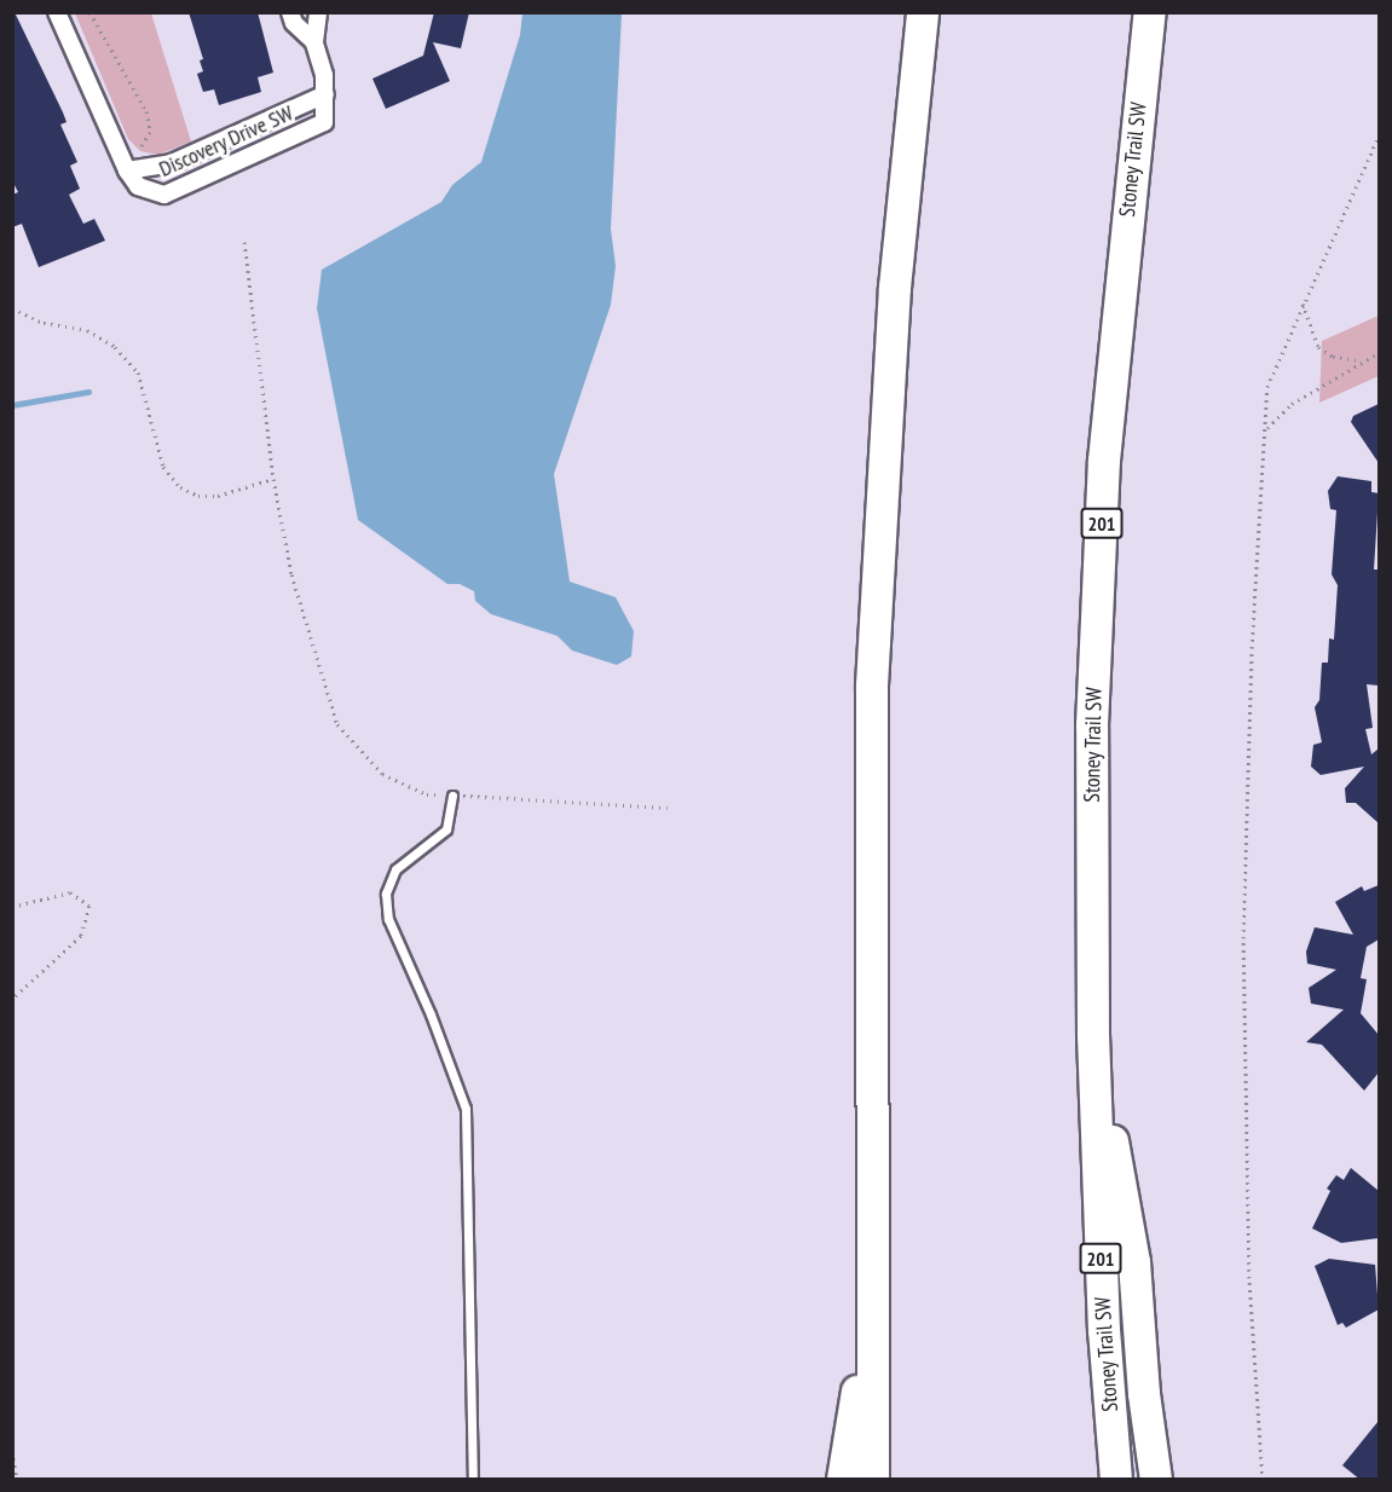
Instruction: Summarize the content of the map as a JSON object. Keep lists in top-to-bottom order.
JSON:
{
  "streets": {
    "highway": ["Stoney Trail SW", "201"],
    "street": ["Discovery Drive SW"]
  }
}
